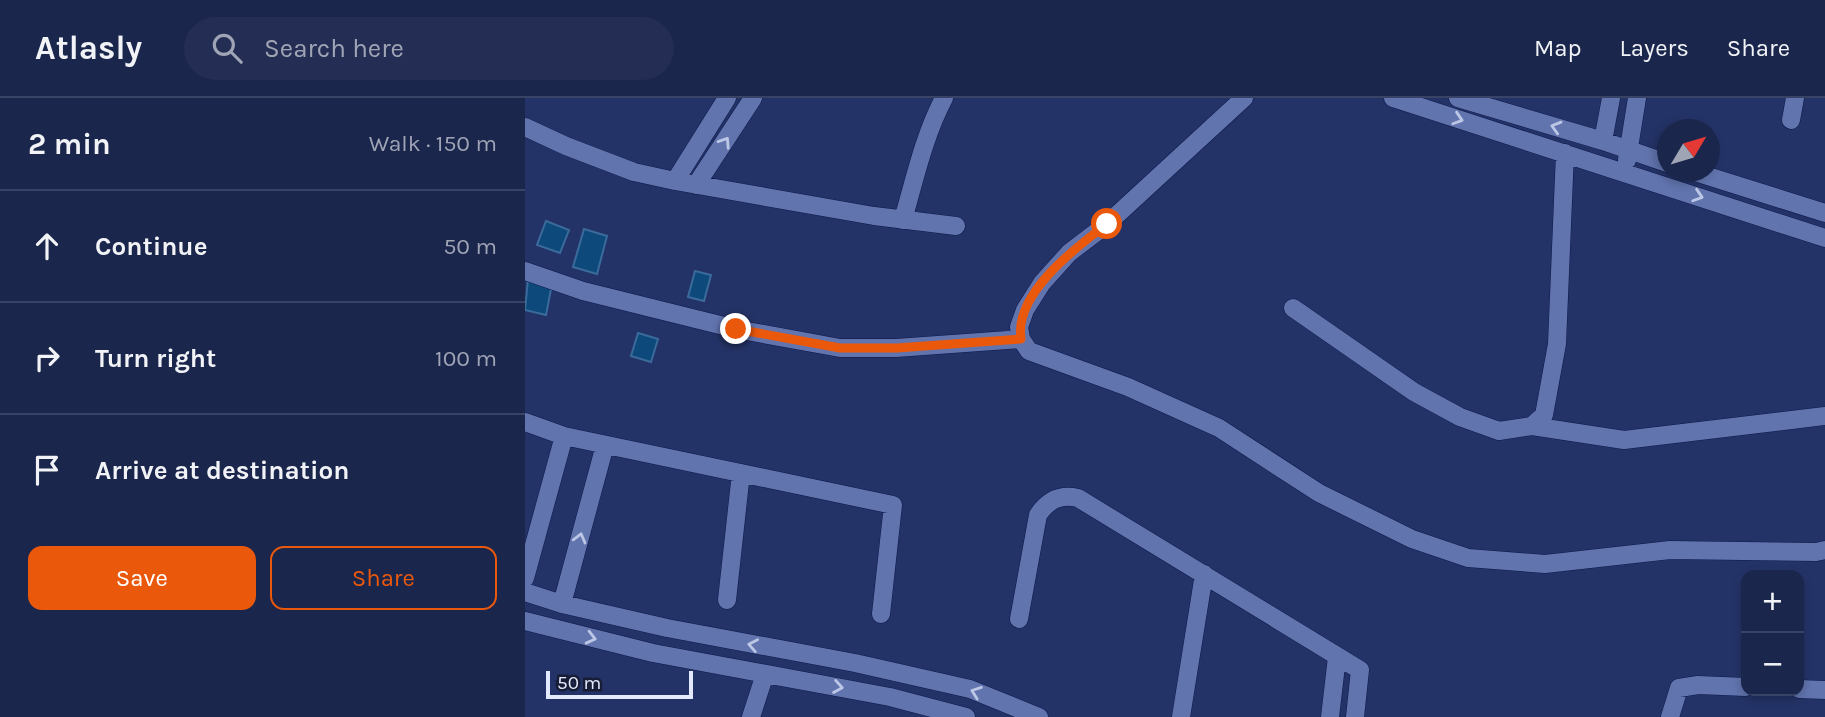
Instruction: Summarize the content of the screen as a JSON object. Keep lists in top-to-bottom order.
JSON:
{
  "scale_bar": "50 m",
  "north": "top right",
  "page": {
    "header": "Atlasly",
    "search": "Search here",
    "nav": ["Map", "Layers", "Share"],
    "heading": ["2 min", "Walk · 150 m"],
    "list": [
      ["Continue", "50 m"],
      ["Turn right", "100 m"],
      "Arrive at destination"
    ],
    "buttons": ["Save", "Share"],
    "map_buttons": ["+", "−"],
    "scale": "50 m"
  }
}
